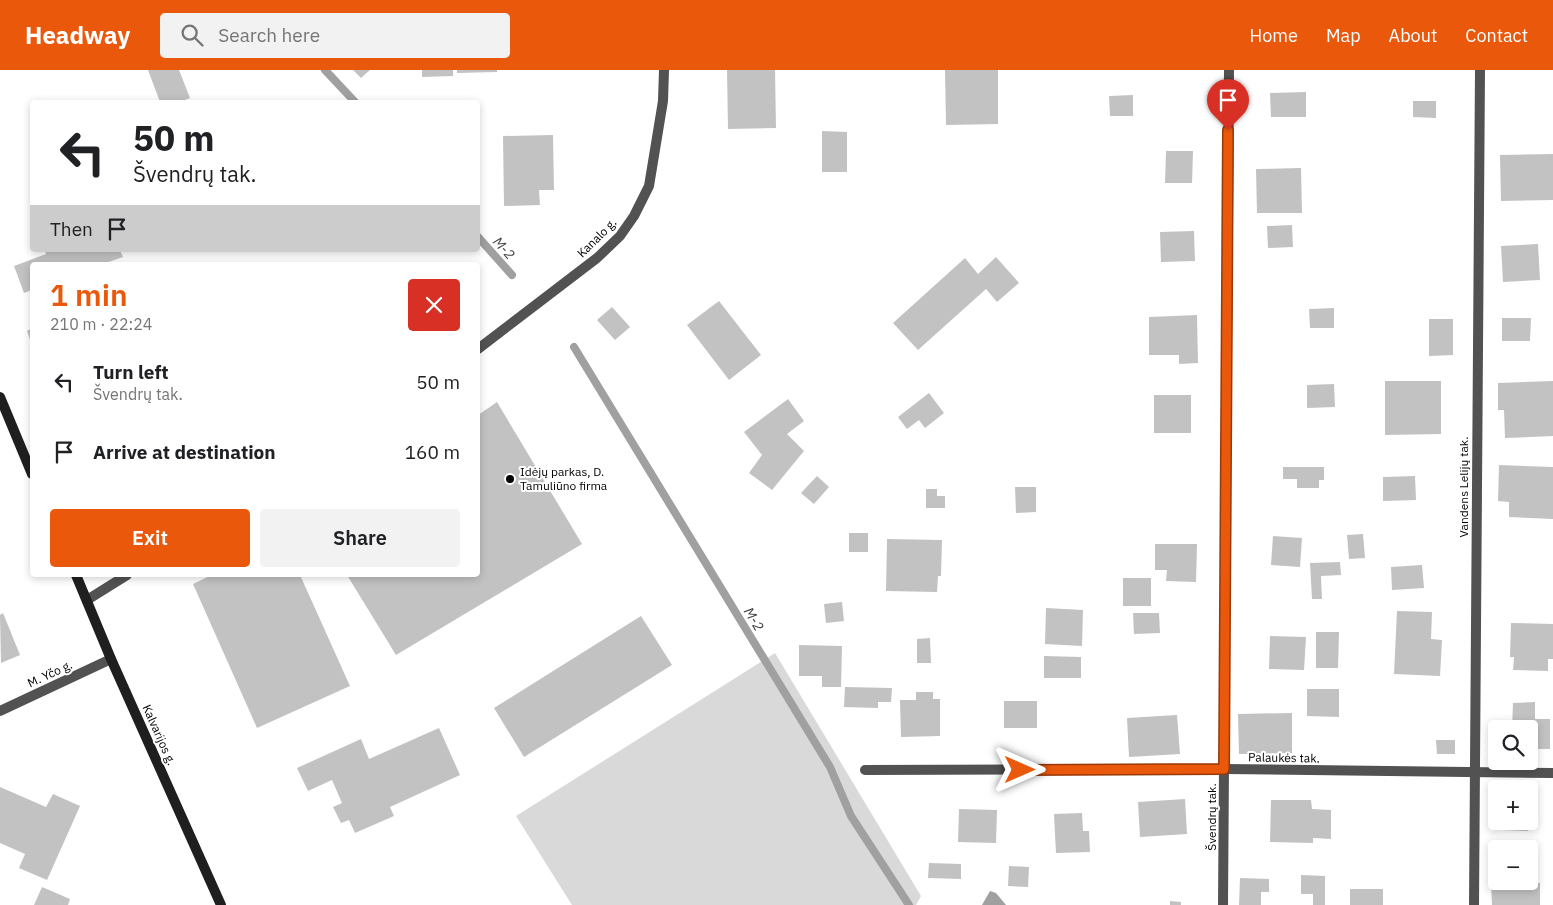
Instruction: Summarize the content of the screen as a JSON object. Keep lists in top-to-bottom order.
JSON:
{
  "streets": {
    "main road": ["Kalvarijos g."],
    "street": [
      "Kanalo g.",
      "Vandens Lelijų tak.",
      "M. Yčo g.",
      "Palaukės tak.",
      "Švendrų tak."
    ]
  },
  "crossings": [
    ["Vandens Lelijų tak.", "Palaukės tak."],
    ["M. Yčo g.", "Kalvarijos g."],
    ["Palaukės tak.", "Švendrų tak."]
  ],
  "water": ["M-2"],
  "places": ["Idėjų parkas, D. Tamuliūno firma"],
  "page": {
    "header": "Headway",
    "search": "Search here",
    "nav": [
      "Home",
      "Map",
      "About",
      "Contact"
    ],
    "turn": ["50 m", "Švendrų tak."],
    "then": "Then",
    "heading": ["1 min", "210 m · 22:24"],
    "list": [
      {
        "name": "Turn left",
        "note": "Švendrų tak.",
        "value": "50 m"
      },
      {
        "name": "Arrive at destination",
        "value": "160 m"
      }
    ],
    "buttons": ["Exit", "Share"],
    "map_buttons": ["+", "−"]
  }
}
